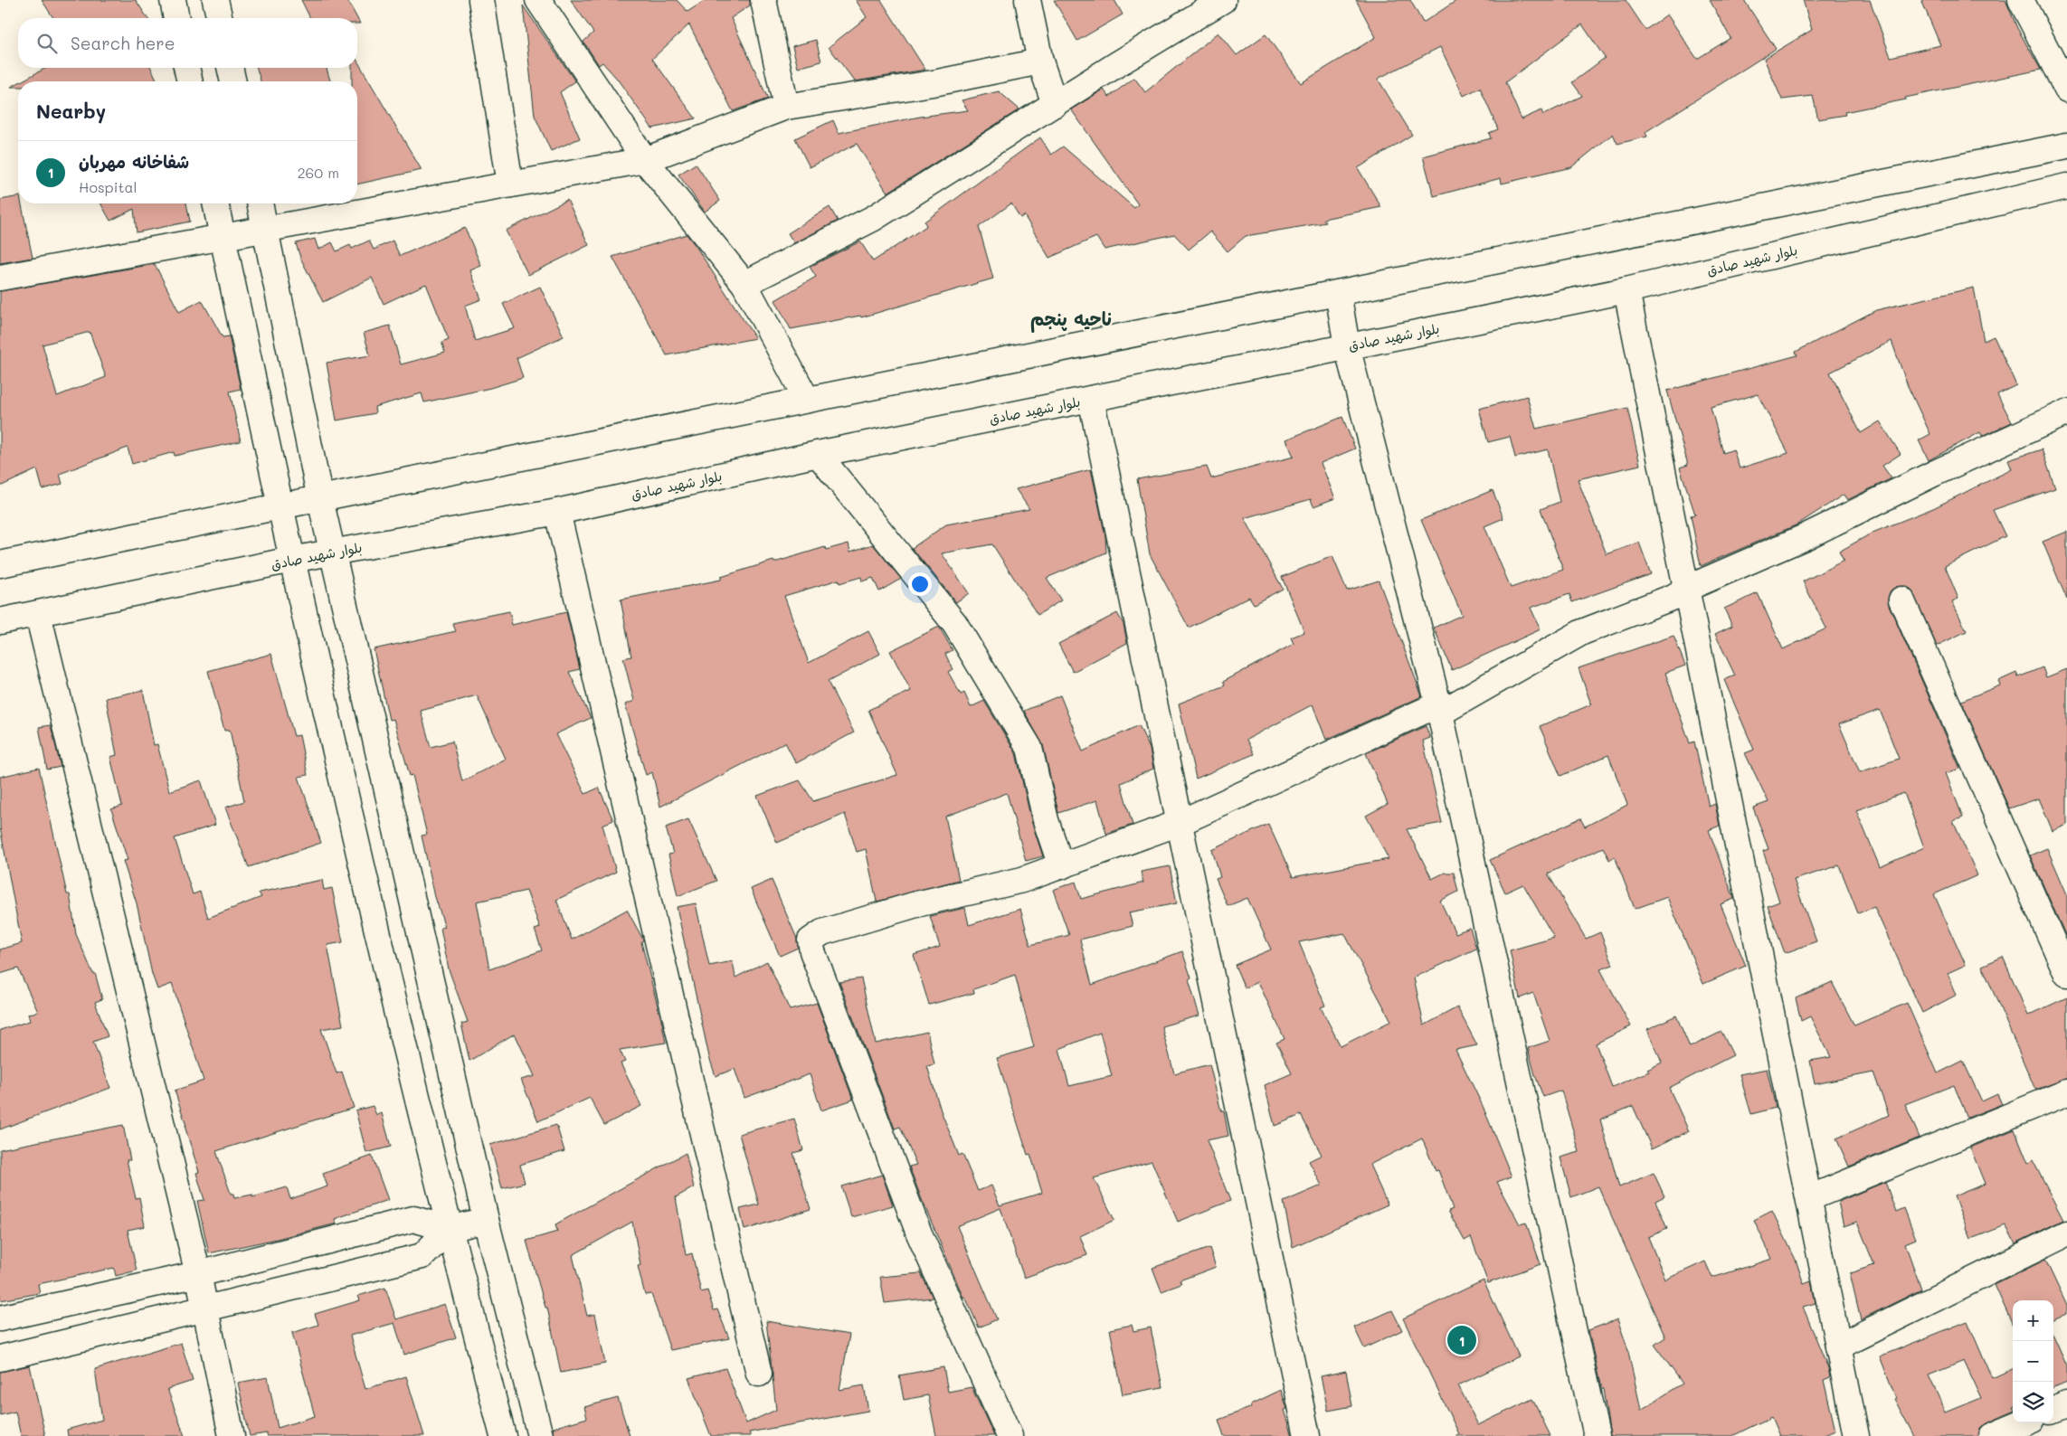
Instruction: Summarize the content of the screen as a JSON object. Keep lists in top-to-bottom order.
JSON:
{
  "streets": {
    "street": ["بلوار شهید صادق"]
  },
  "districts": ["ناحیه پنجم"],
  "page": {
    "search": "Search here",
    "heading": "Nearby",
    "list": [
      {
        "mark": "1",
        "name": "شفاخانه مهربان",
        "note": "Hospital",
        "value": "260 m"
      }
    ],
    "map_buttons": ["+", "−"],
    "pins": "1"
  }
}
